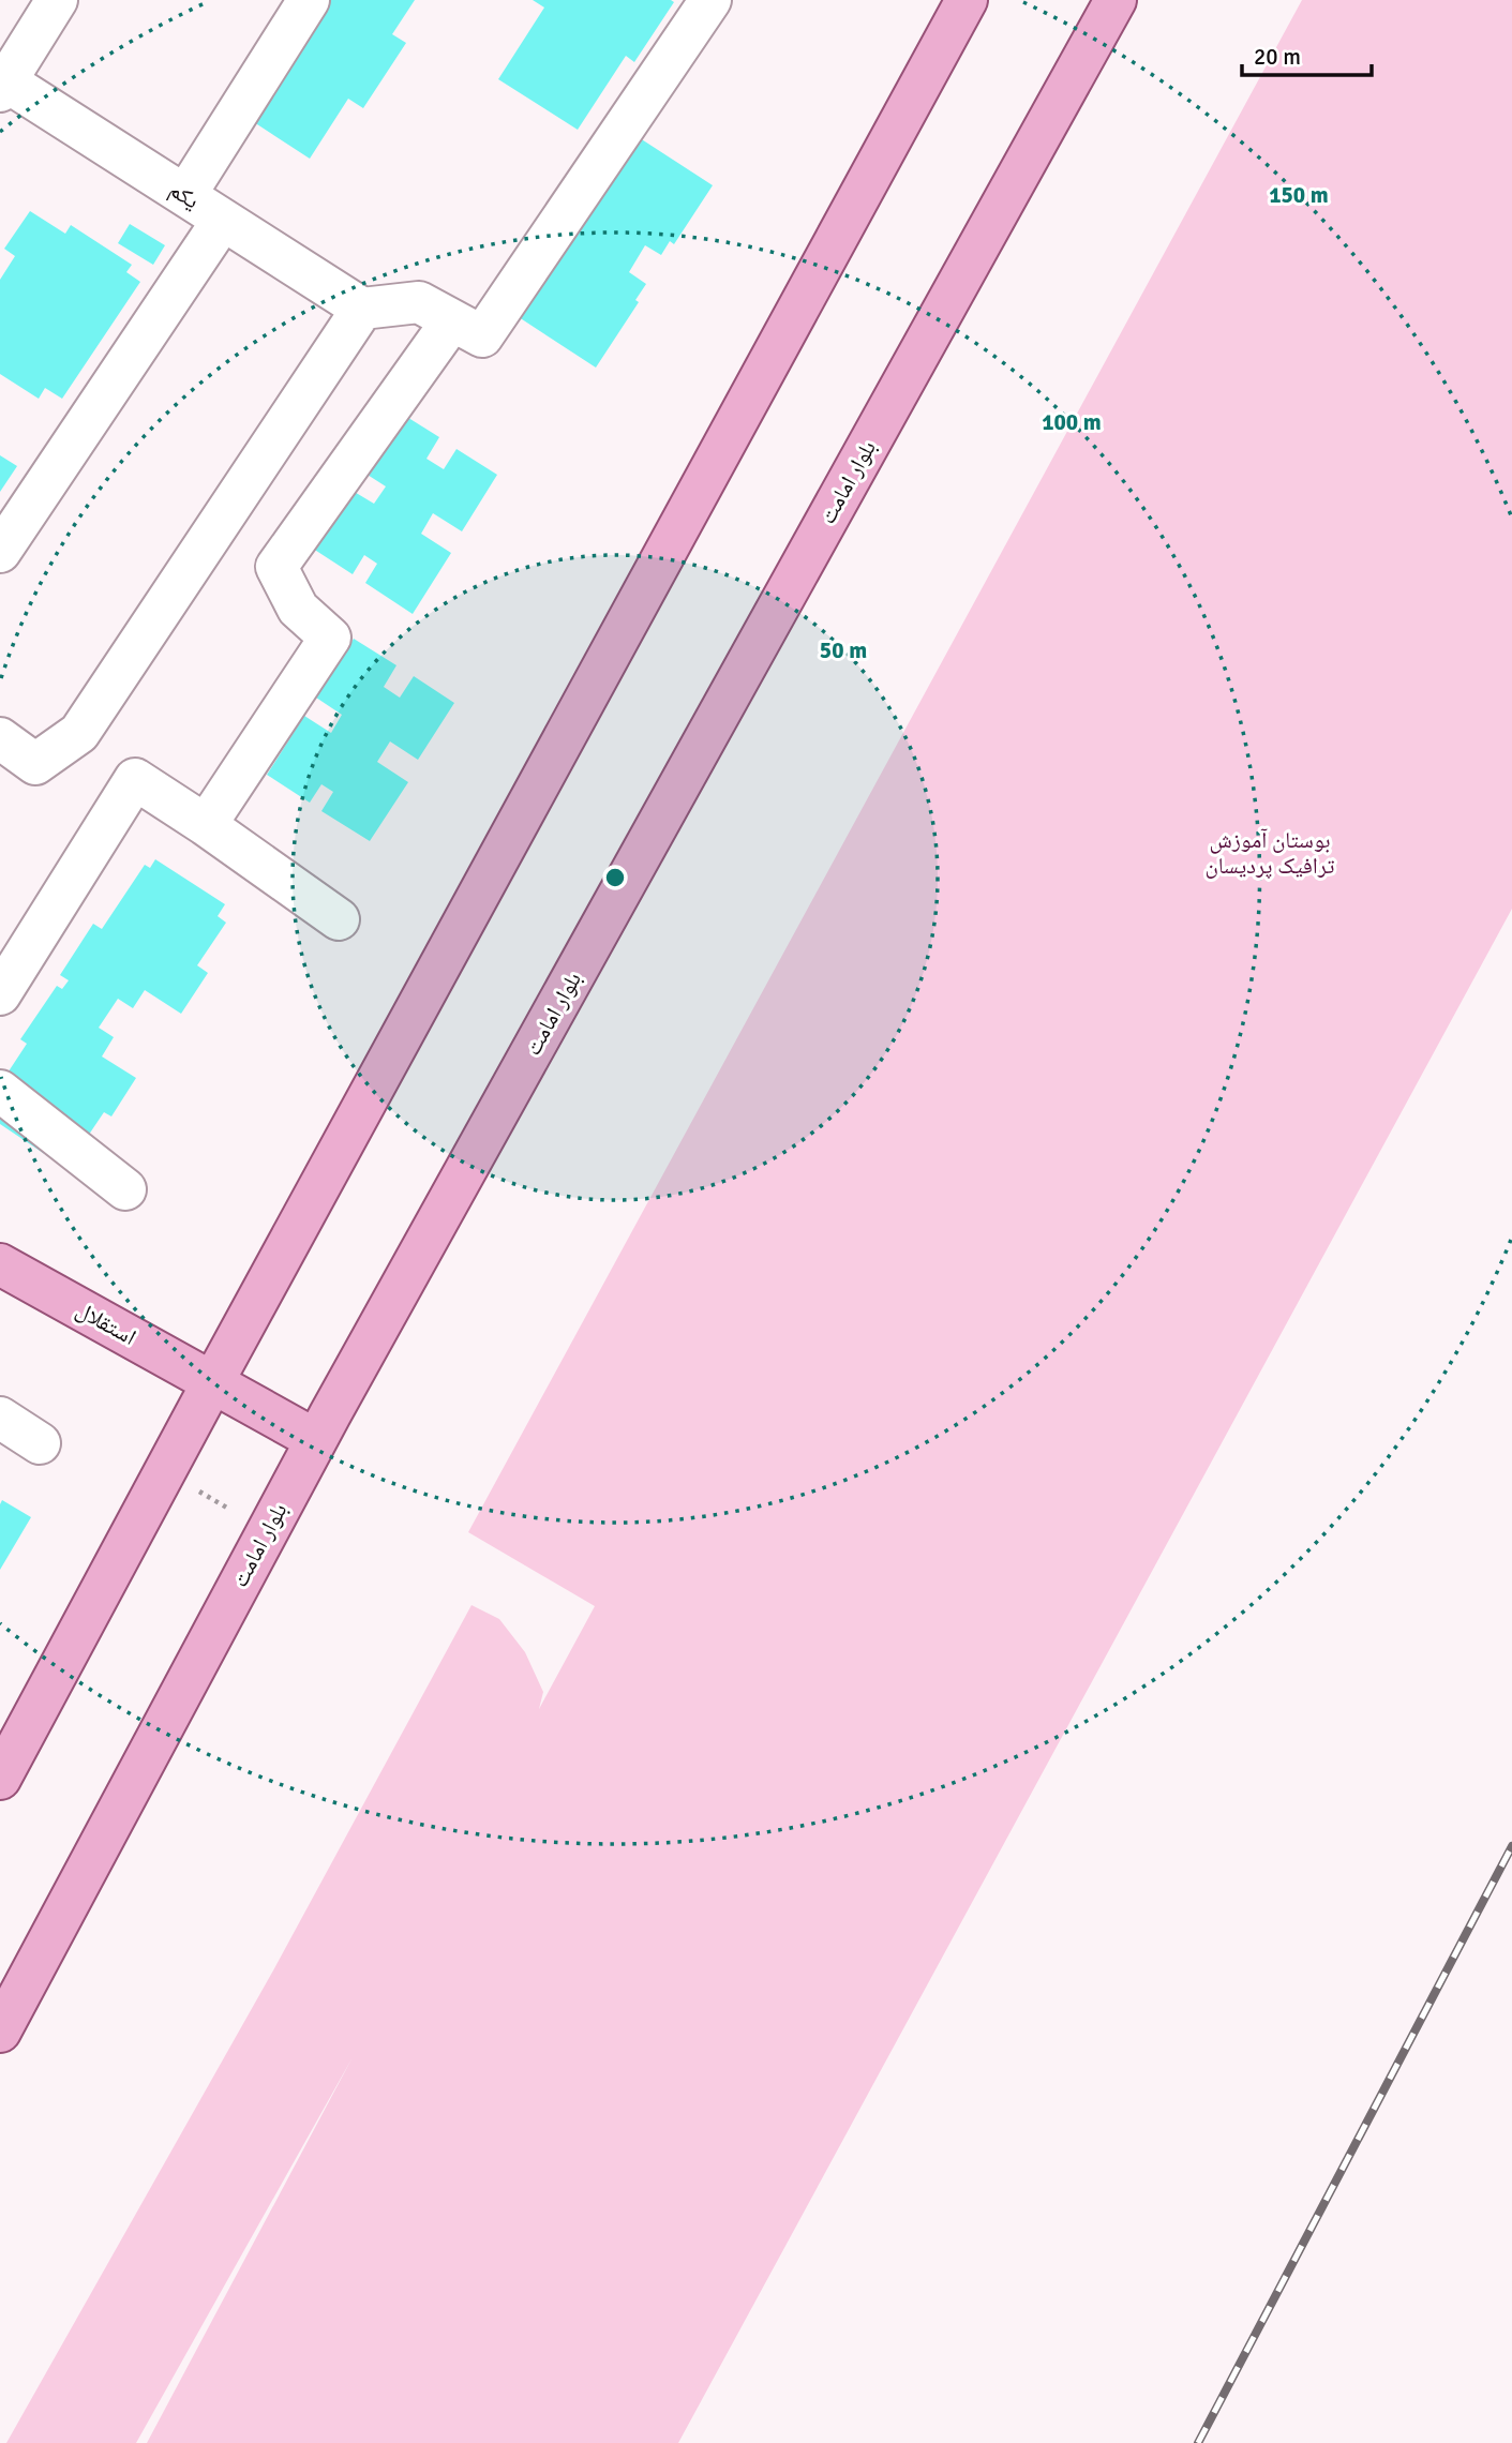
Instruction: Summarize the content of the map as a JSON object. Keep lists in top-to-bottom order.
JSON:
{
  "streets": {
    "main road": ["بلوار امامت", "استقلال"],
    "street": ["یکم"]
  },
  "crossings": [
    ["بلوار امامت", "استقلال"]
  ],
  "parks": ["بوستان آموزش ترافیک پردیسان"],
  "scale_bar": "20 m",
  "rings": ["150 m", "100 m", "50 m"]
}
